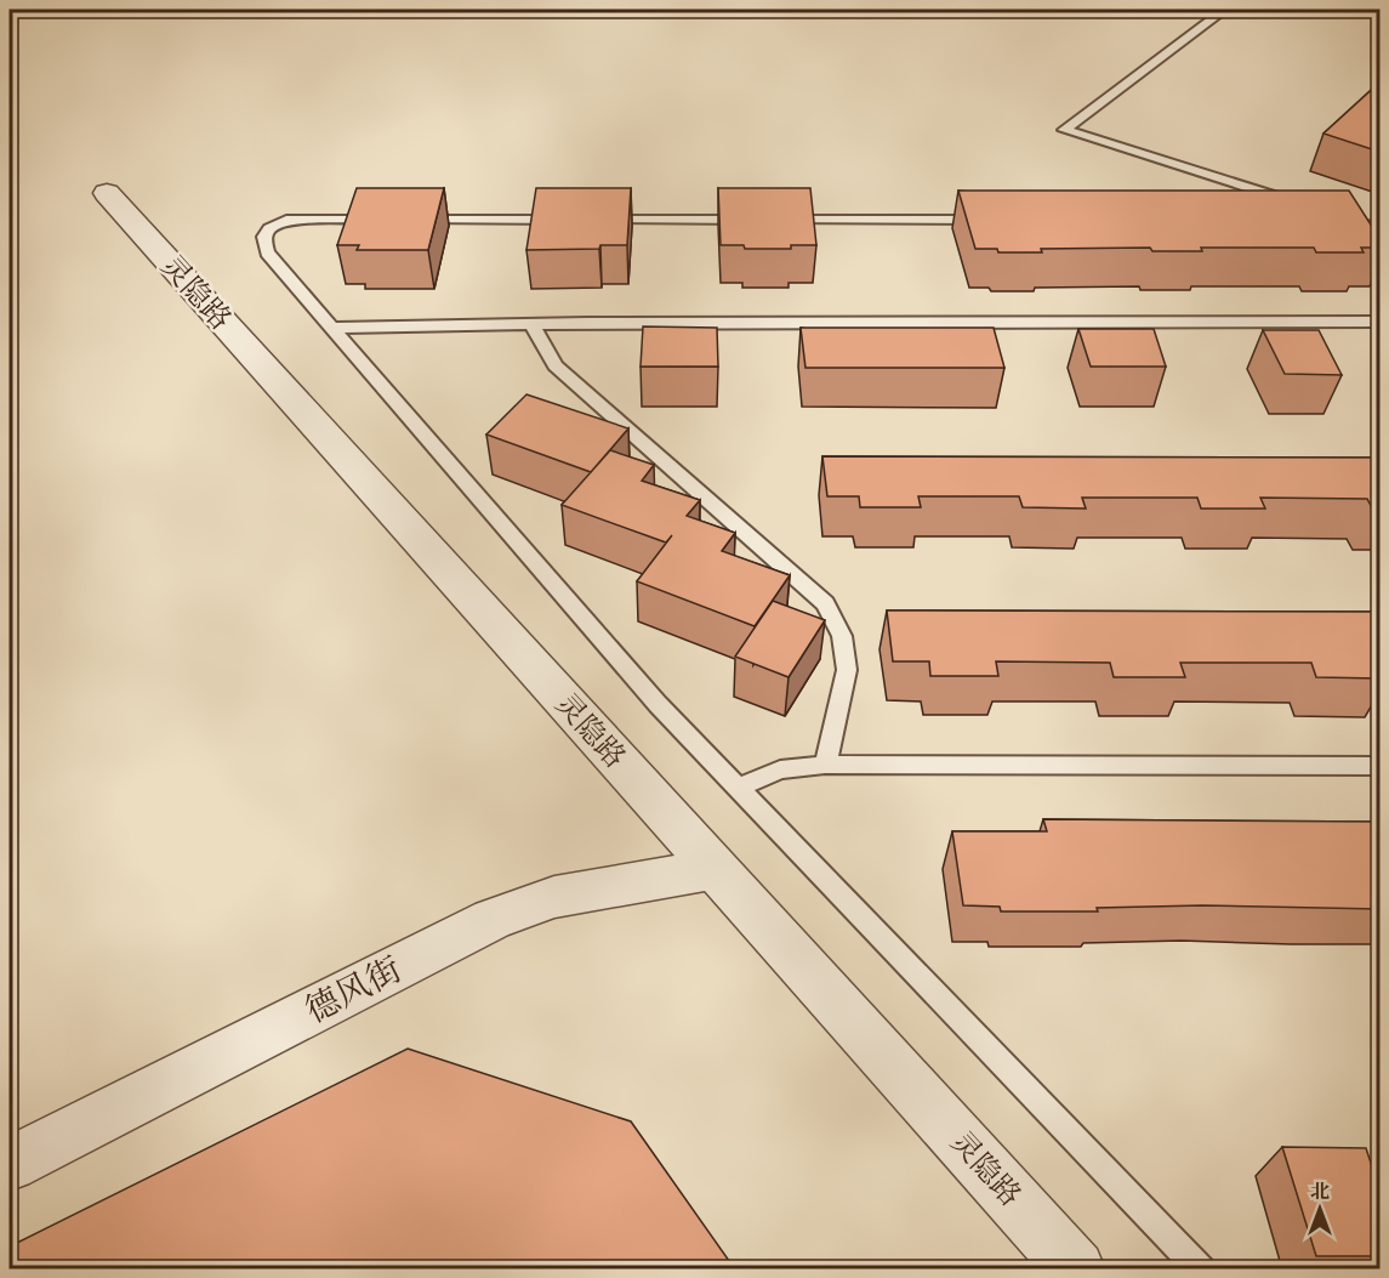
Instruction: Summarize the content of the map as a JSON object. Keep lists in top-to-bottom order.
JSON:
{
  "streets": {
    "street": ["灵隐路", "德风街"]
  },
  "crossings": [
    ["灵隐路", "德风街"]
  ],
  "north": "top"
}
